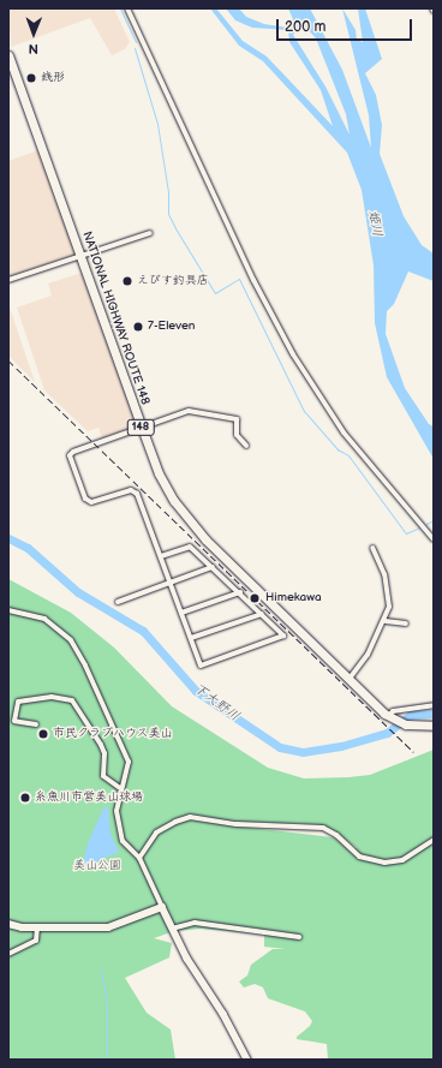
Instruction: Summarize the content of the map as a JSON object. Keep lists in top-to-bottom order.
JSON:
{
  "streets": {
    "highway": ["NATIONAL HIGHWAY ROUTE 148", "148"]
  },
  "water": ["姫川", "下大野川"],
  "parks": ["美山公園"],
  "places": [
    "銭形",
    "えびす釣具店",
    "7-Eleven",
    "Himekawa",
    "市民クラブハウス美山",
    "糸魚川市営美山球場"
  ],
  "scale_bar": "200 m",
  "north": "bottom"
}
